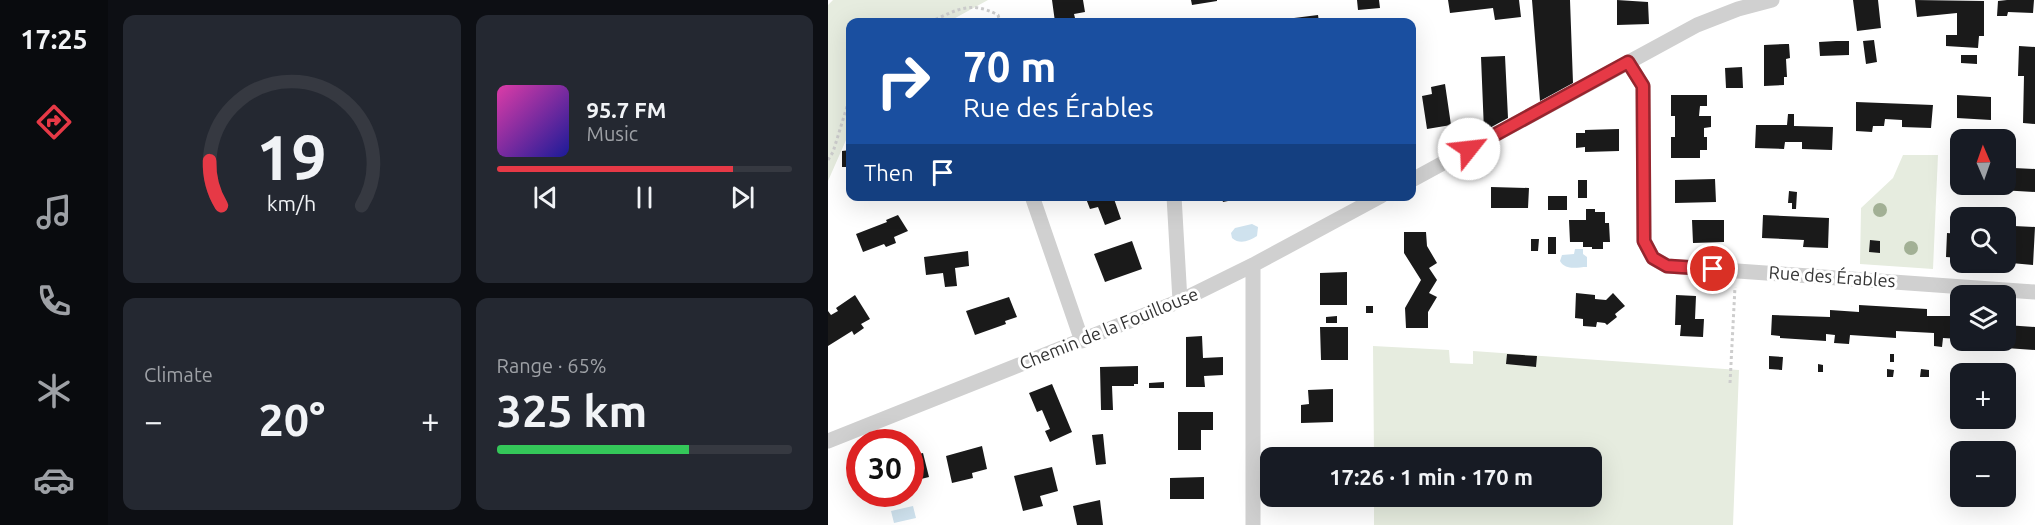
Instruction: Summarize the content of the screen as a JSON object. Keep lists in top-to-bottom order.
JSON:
{
  "streets": {
    "street": ["Rue des Érables", "Chemin de la Fouillouse"]
  },
  "north": "top",
  "page": {
    "tabs": "17:25",
    "turn": ["70 m", "Rue des Érables"],
    "song": ["95.7 FM", "Music"],
    "map_buttons": ["+", "−"],
    "then": "Then",
    "tile": [
      "Climate",
      ["Range · 65%", "325 km"]
    ],
    "heat": ["−", "20°", "+"],
    "limit": "30",
    "trip": "17:26 · 1 min · 170 m",
    "gauge": ["19", "km/h"]
  }
}
